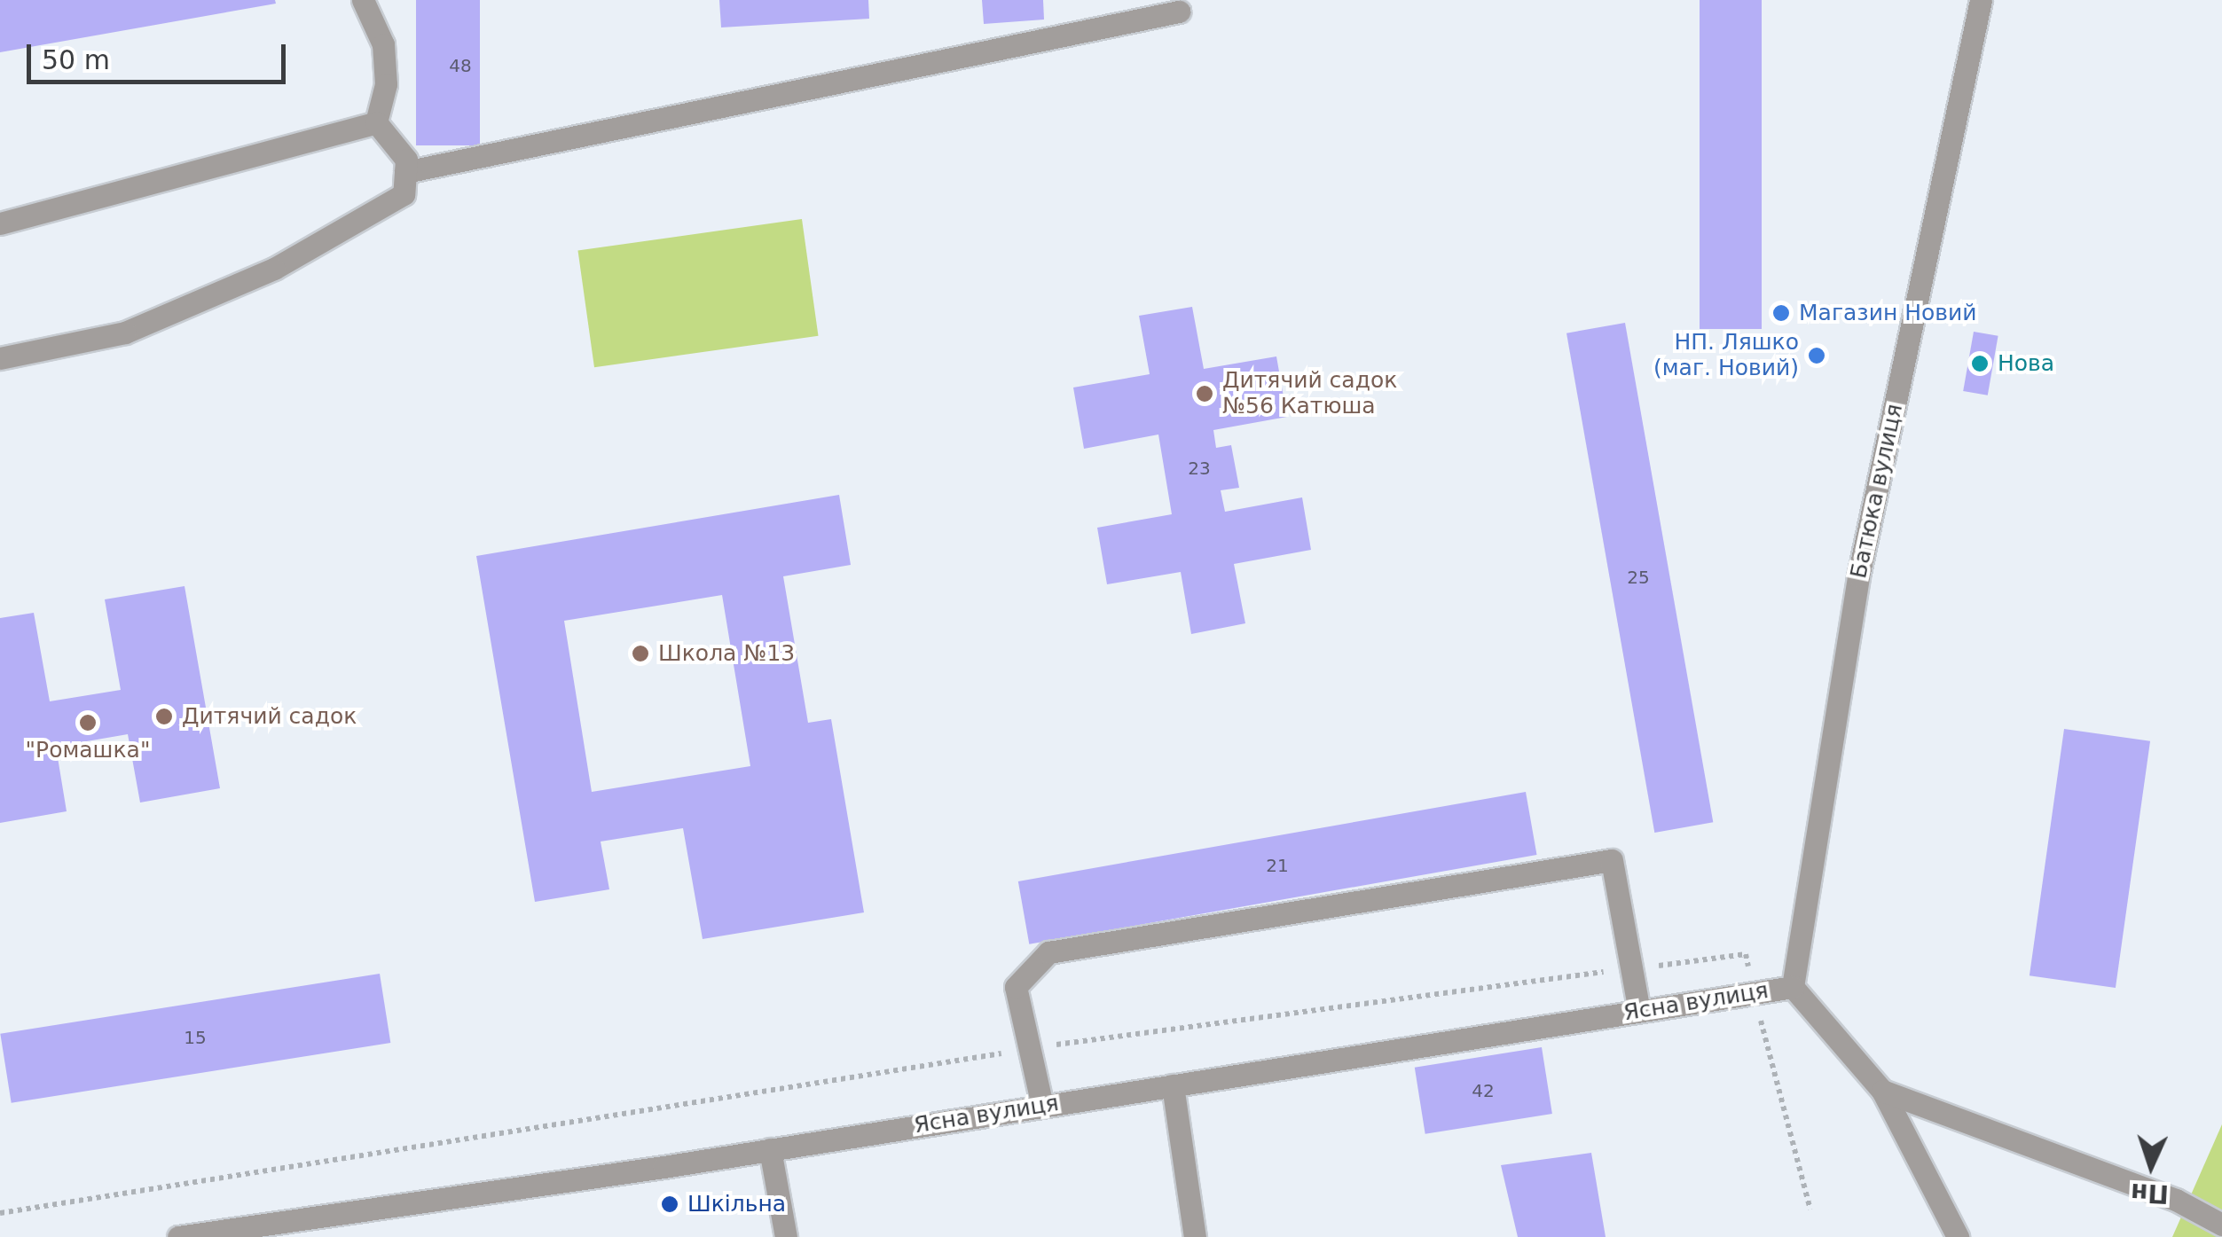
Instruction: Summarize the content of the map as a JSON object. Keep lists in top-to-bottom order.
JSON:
{
  "streets": {
    "street": ["Батюка вулиця", "Ясна вулиця"]
  },
  "crossings": [
    ["Батюка вулиця", "Ясна вулиця"]
  ],
  "places": [
    "Магазин Новий",
    "НП. Ляшко (маг. Новий)",
    "Нова",
    "Дитячий садок №56 Катюша",
    "Школа №13",
    "Дитячий садок",
    "\"Ромашка\"",
    "Шкільна"
  ],
  "house_numbers": [
    "48",
    "23",
    "25",
    "21",
    "15",
    "42"
  ],
  "scale_bar": "50 m",
  "north": "bottom"
}
